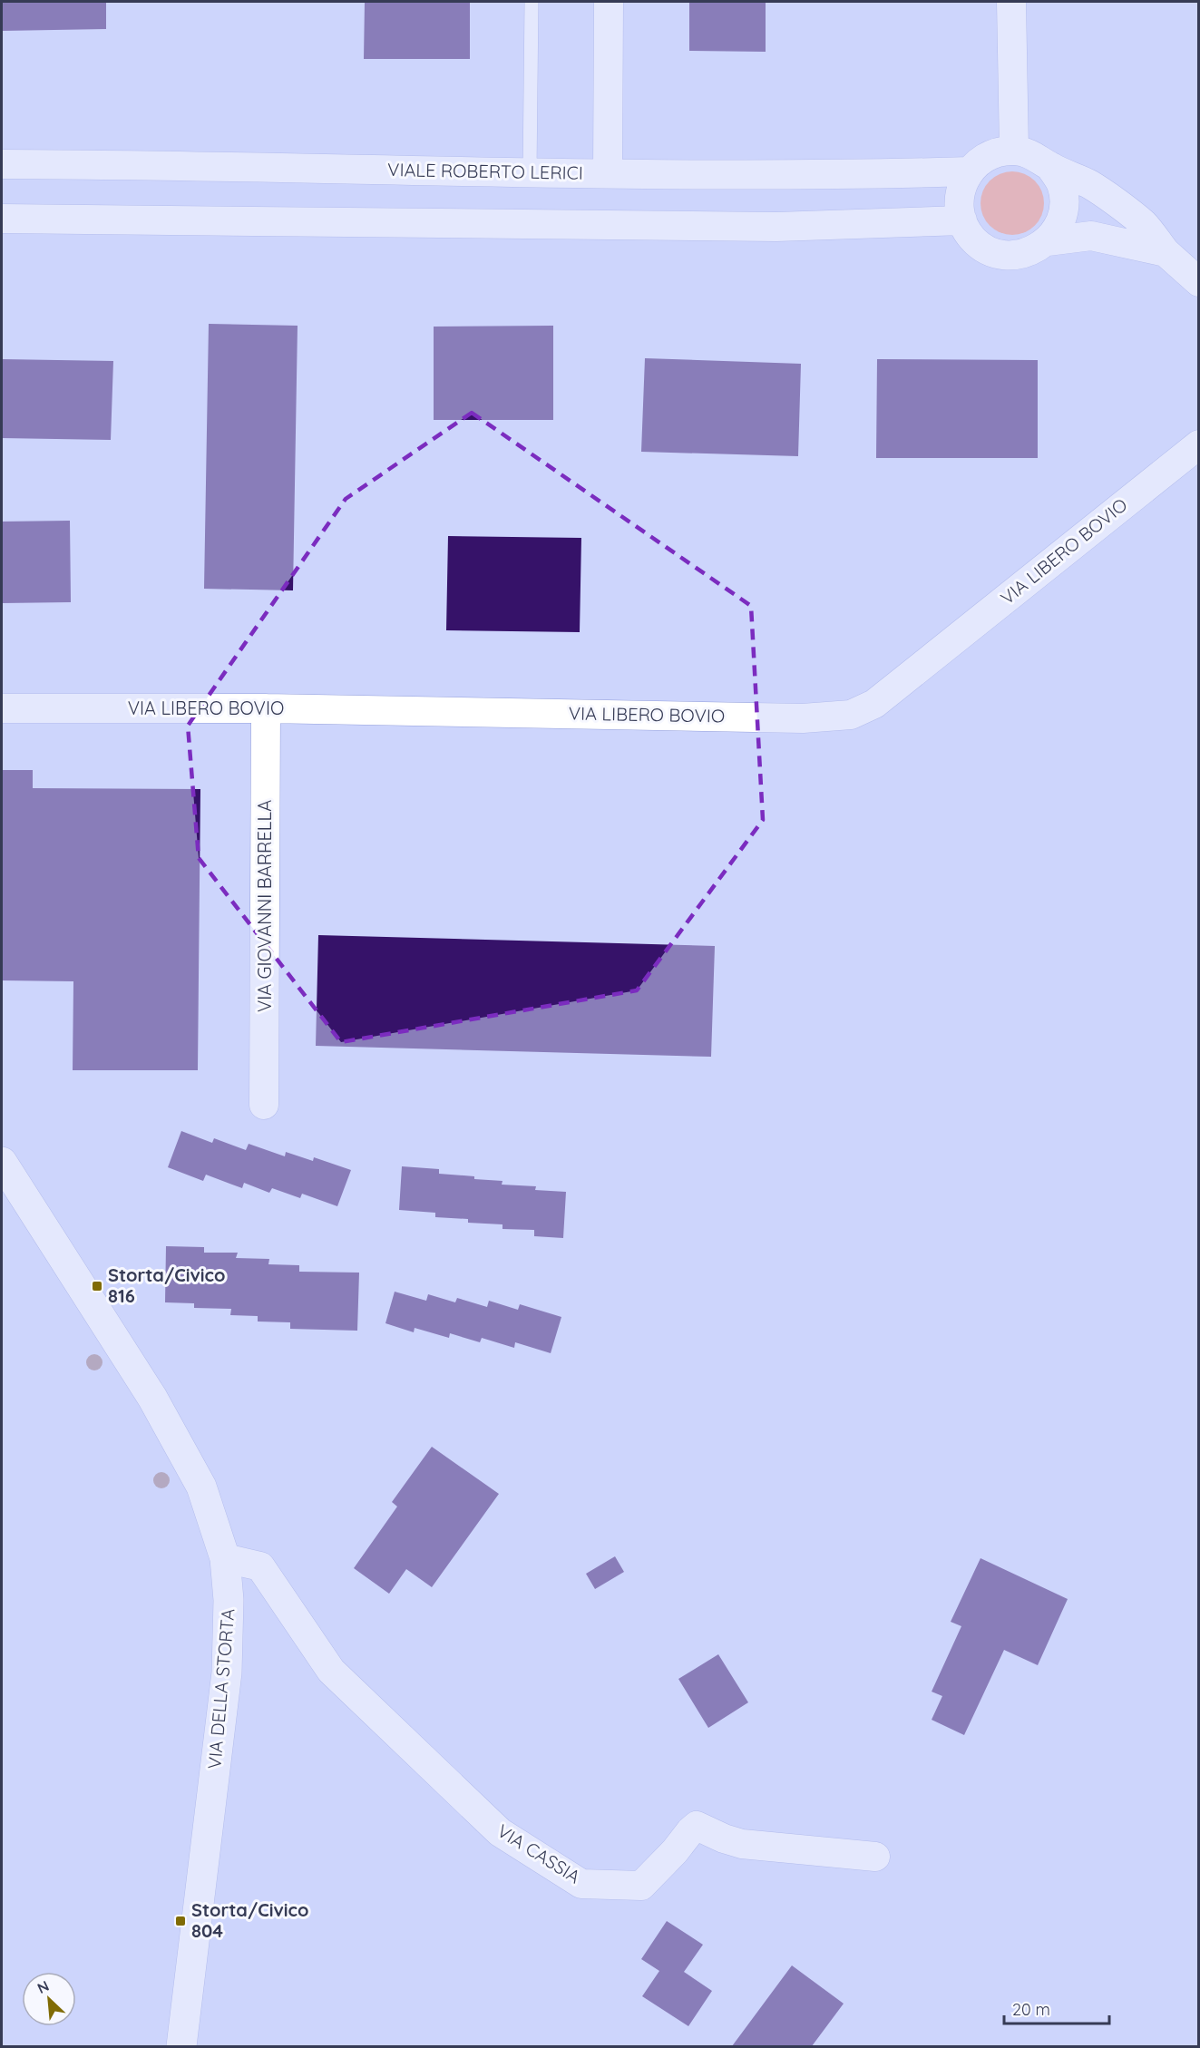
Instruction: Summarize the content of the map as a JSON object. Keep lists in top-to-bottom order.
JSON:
{
  "streets": {
    "main road": ["VIA DELLA STORTA"],
    "street": [
      "VIALE ROBERTO LERICI",
      "VIA LIBERO BOVIO",
      "VIA GIOVANNI BARRELLA",
      "VIA CASSIA"
    ]
  },
  "crossings": [
    ["VIA LIBERO BOVIO", "VIA GIOVANNI BARRELLA"],
    ["VIA DELLA STORTA", "VIA CASSIA"]
  ],
  "places": {
    "transit": ["Storta/Civico 816", "Storta/Civico 804"]
  },
  "scale_bar": "20 m",
  "north": "top left"
}
